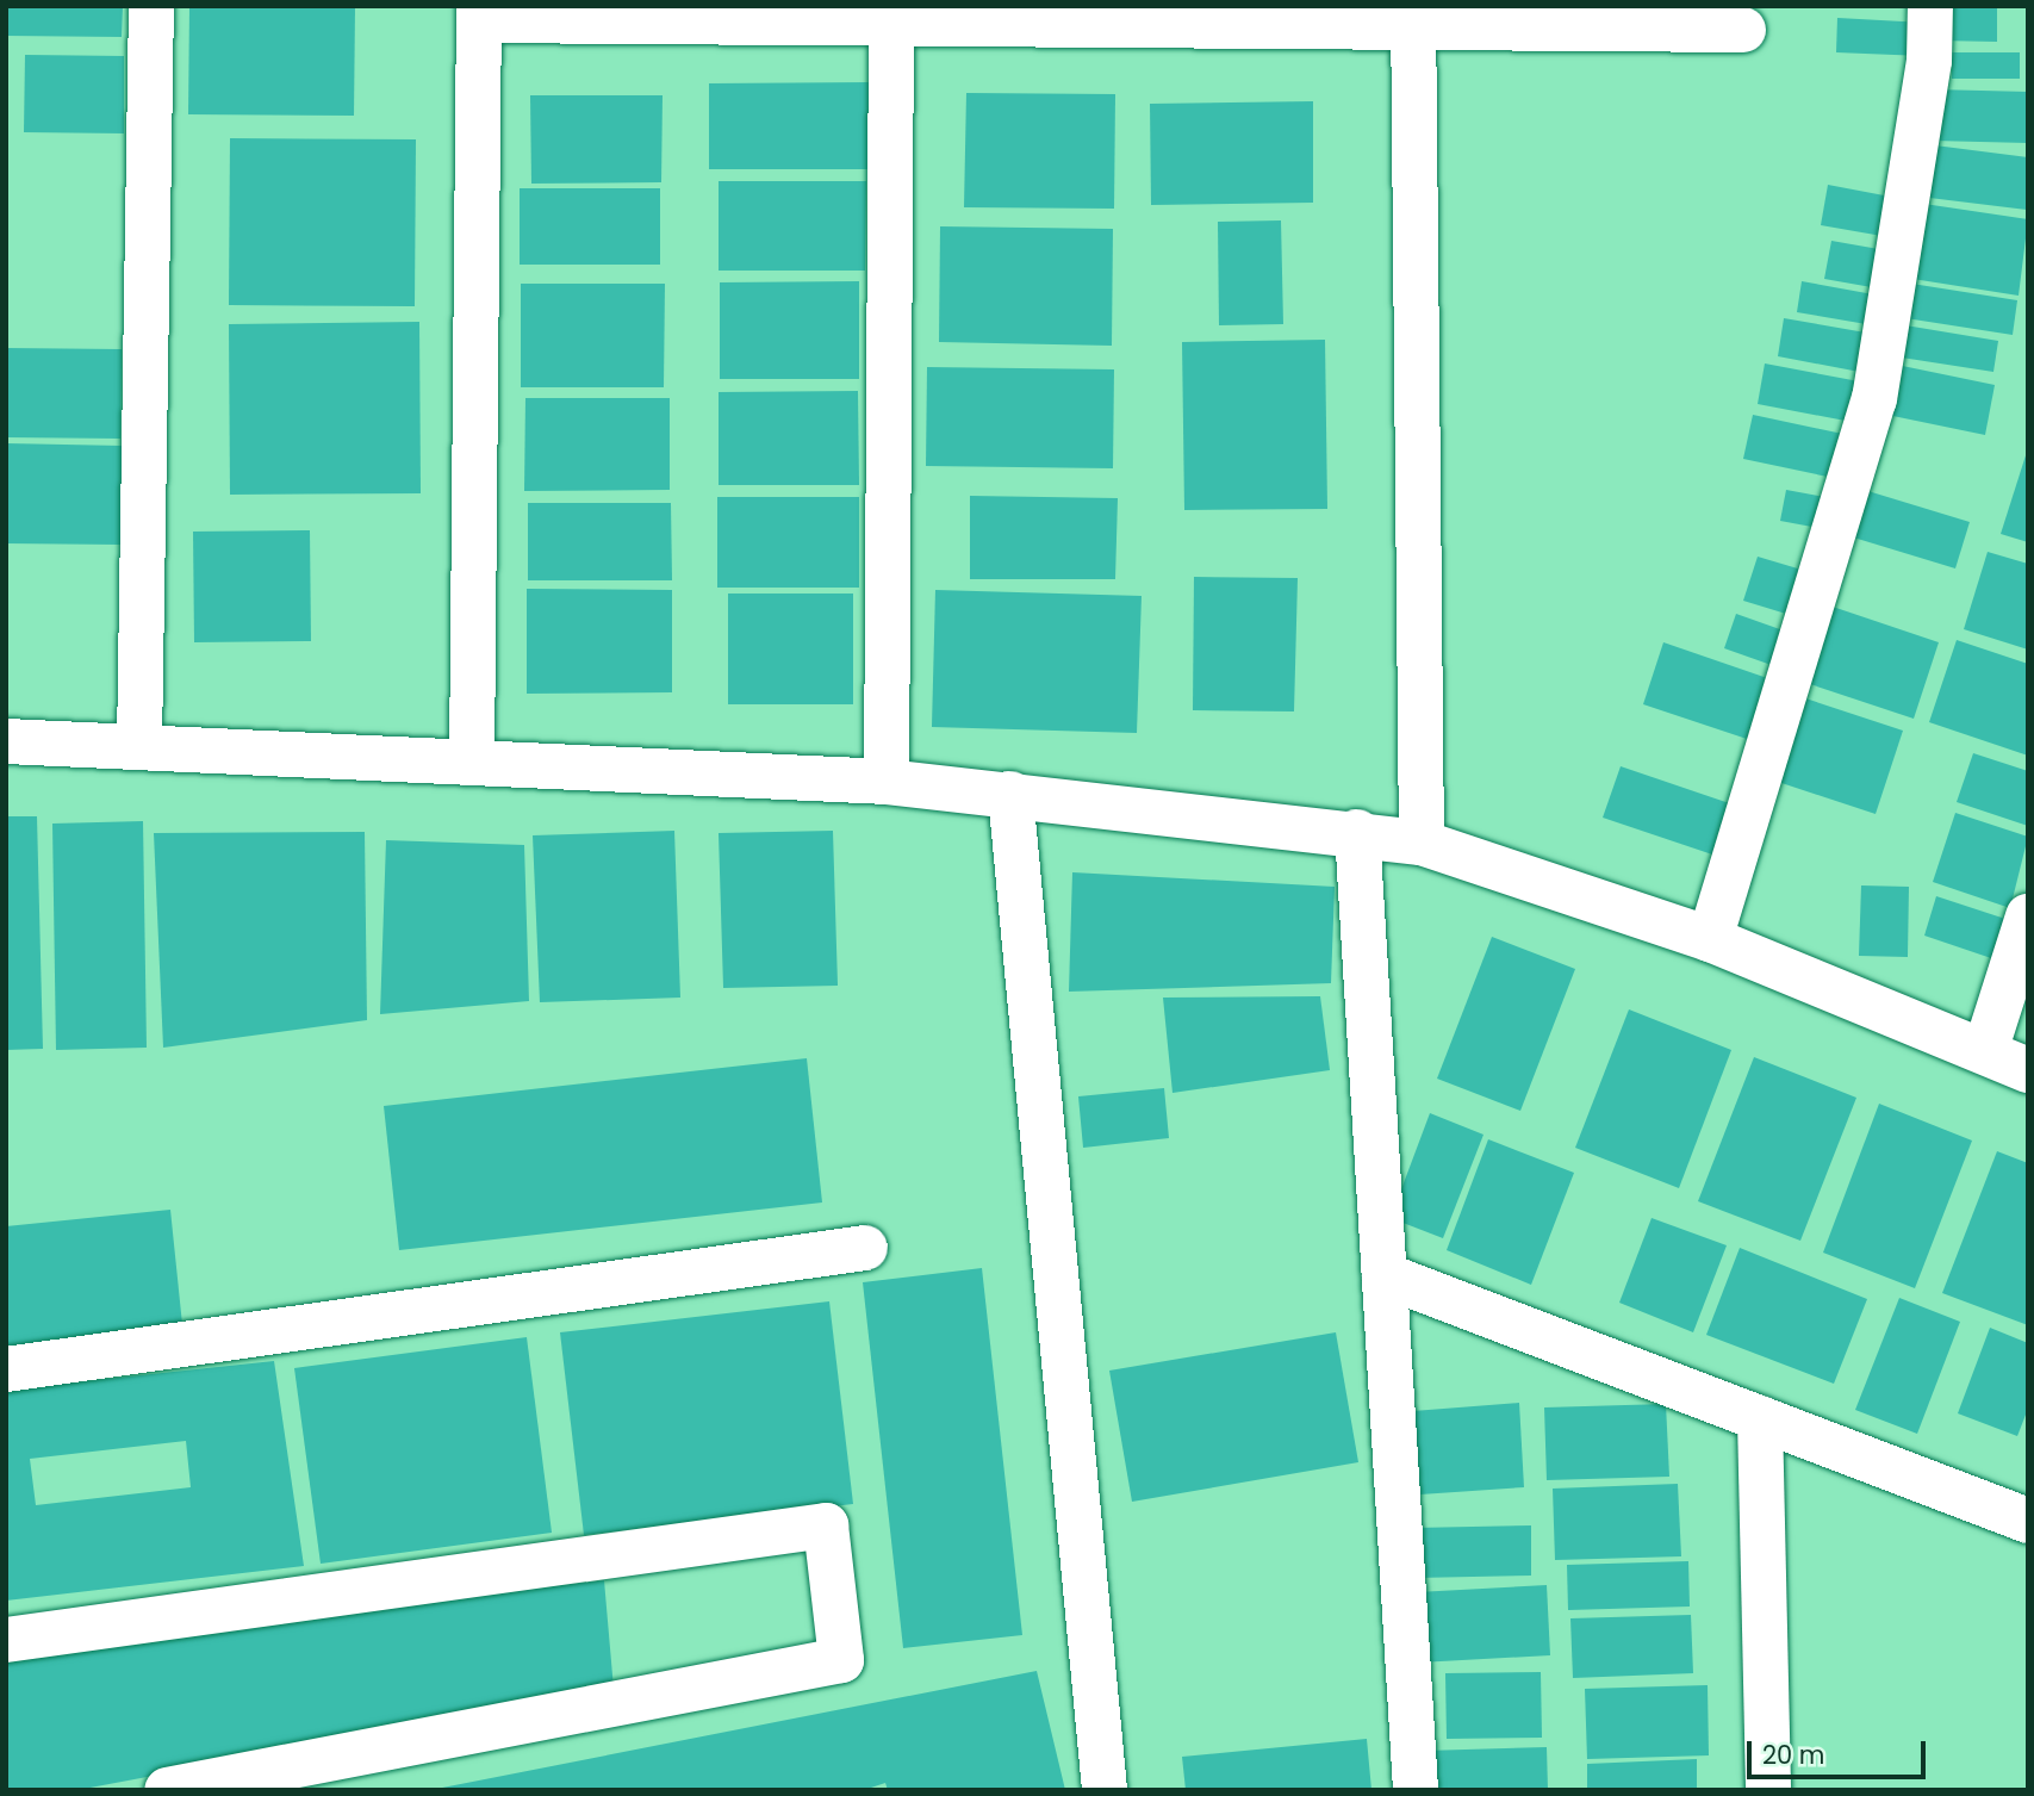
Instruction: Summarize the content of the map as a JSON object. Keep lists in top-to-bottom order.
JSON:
{
  "scale_bar": "20 m"
}
